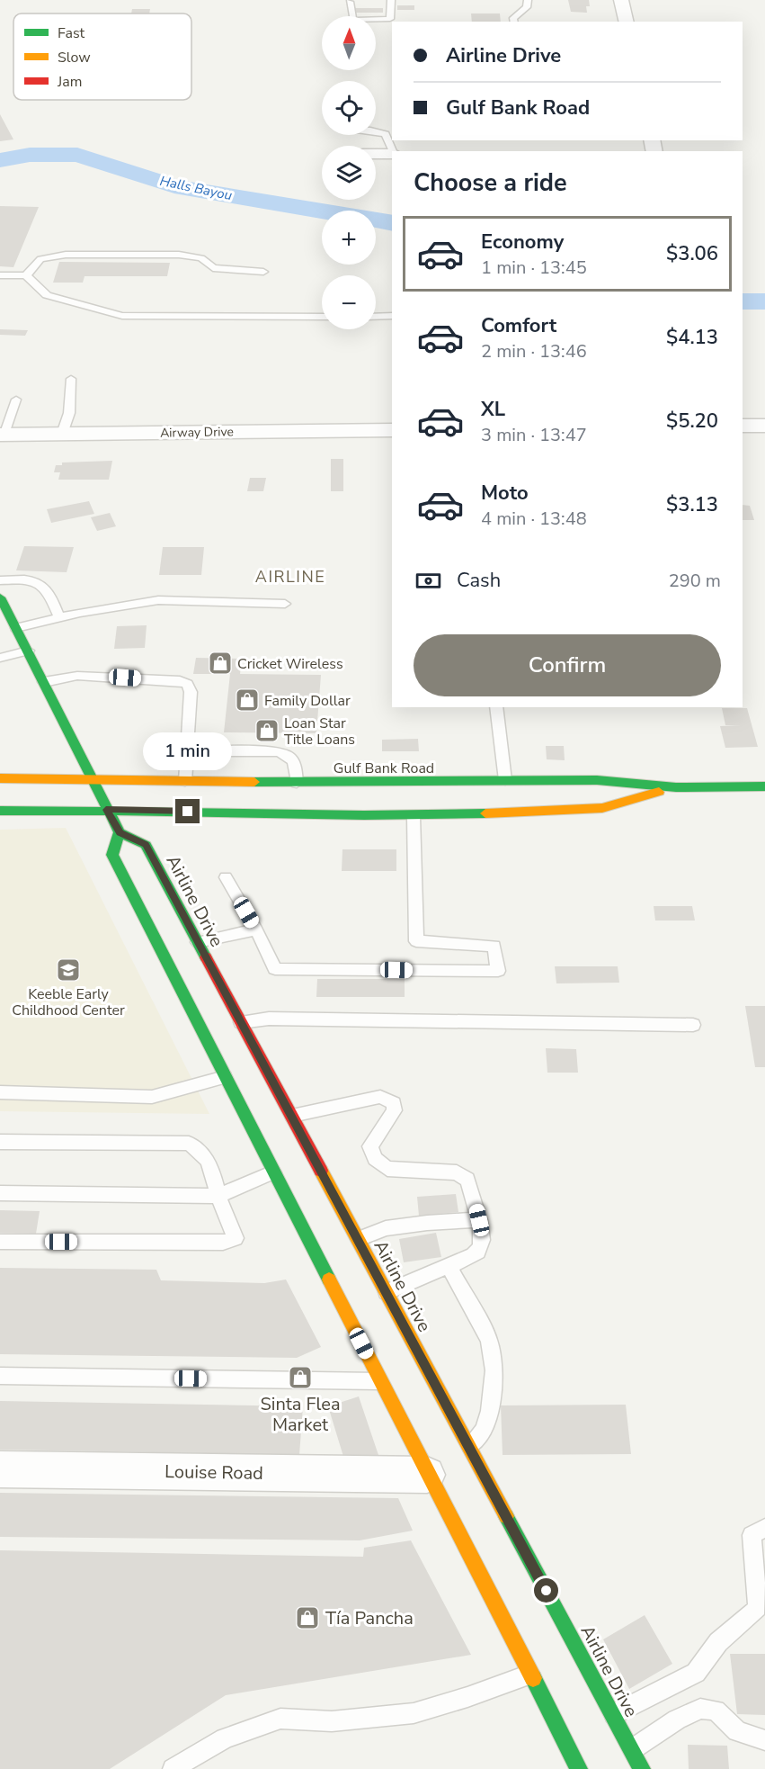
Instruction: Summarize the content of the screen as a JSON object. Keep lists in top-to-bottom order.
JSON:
{
  "streets": {
    "main road": ["Gulf Bank Road", "Airline Drive"],
    "street": ["Airway Drive", "Louise Road"]
  },
  "districts": ["AIRLINE"],
  "water": ["Halls Bayou"],
  "places": {
    "shop": [
      "Cricket Wireless",
      "Family Dollar",
      "Loan Star Title Loans",
      "Sinta Flea Market",
      "Tía Pancha"
    ],
    "school or university": ["Keeble Early Childhood Center"]
  },
  "legend": ["Fast", "Slow", "Jam"],
  "north": "top",
  "page": {
    "map_buttons": ["+", "−"],
    "banner": ["Airline Drive", "Gulf Bank Road"],
    "heading": "Choose a ride",
    "list": [
      {
        "name": "Economy",
        "note": "1 min · 13:45",
        "value": "$3.06"
      },
      {
        "name": "Comfort",
        "note": "2 min · 13:46",
        "value": "$4.13"
      },
      {
        "name": "XL",
        "note": "3 min · 13:47",
        "value": "$5.20"
      },
      {
        "name": "Moto",
        "note": "4 min · 13:48",
        "value": "$3.13"
      }
    ],
    "pay": ["Cash", "290 m"],
    "buttons": "Confirm",
    "bubble": "1 min"
  }
}
